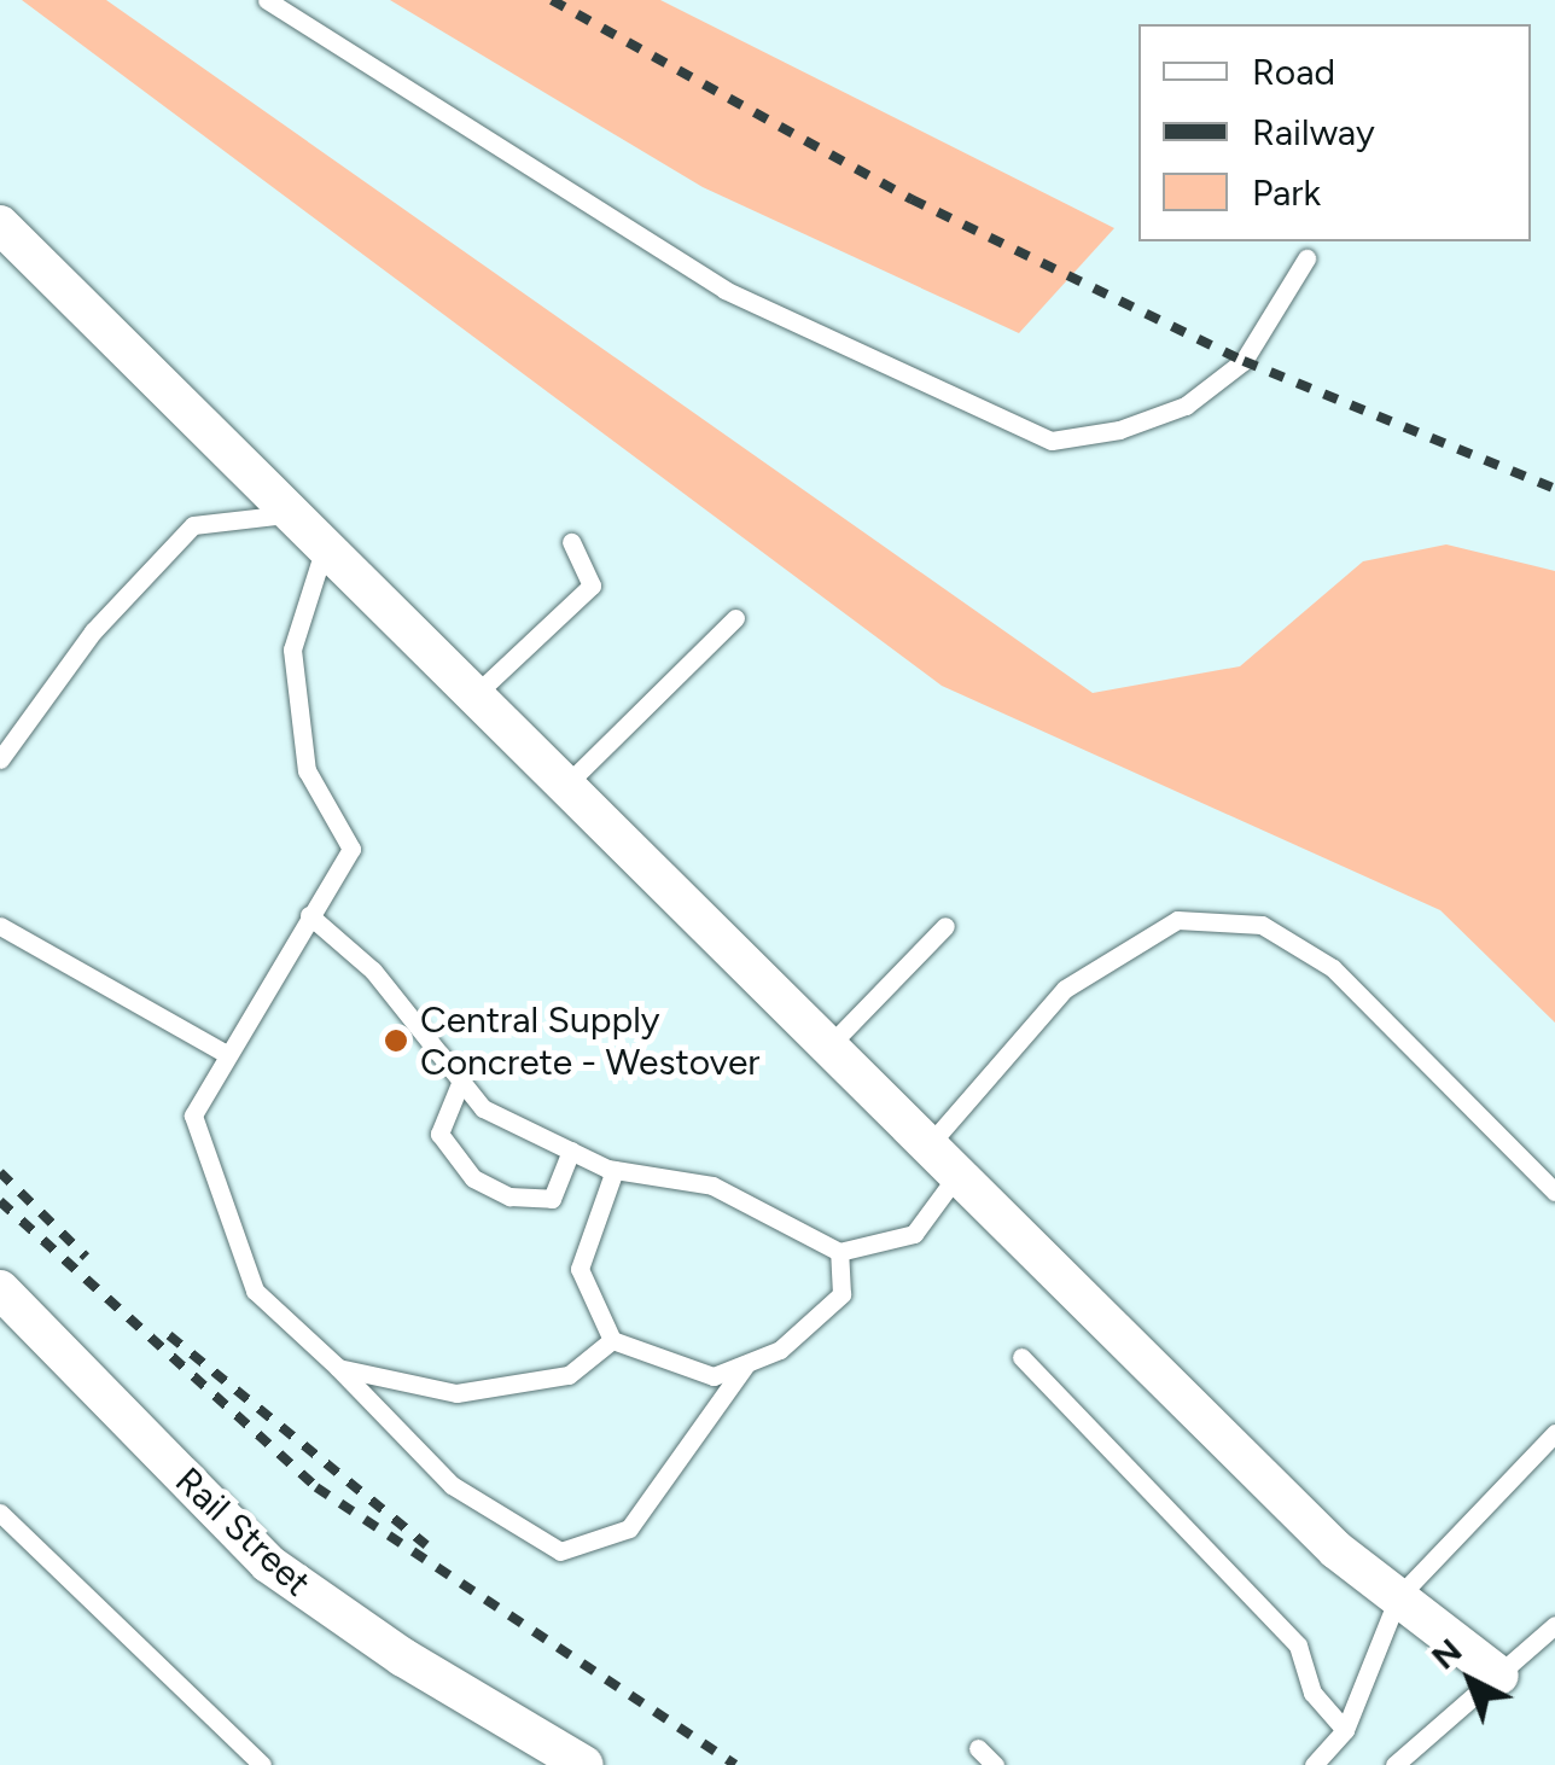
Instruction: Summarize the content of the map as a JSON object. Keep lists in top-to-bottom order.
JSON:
{
  "streets": {
    "street": ["Rail Street"]
  },
  "places": ["Central Supply Concrete - Westover"],
  "legend": ["Road", "Railway", "Park"],
  "north": "top left"
}
